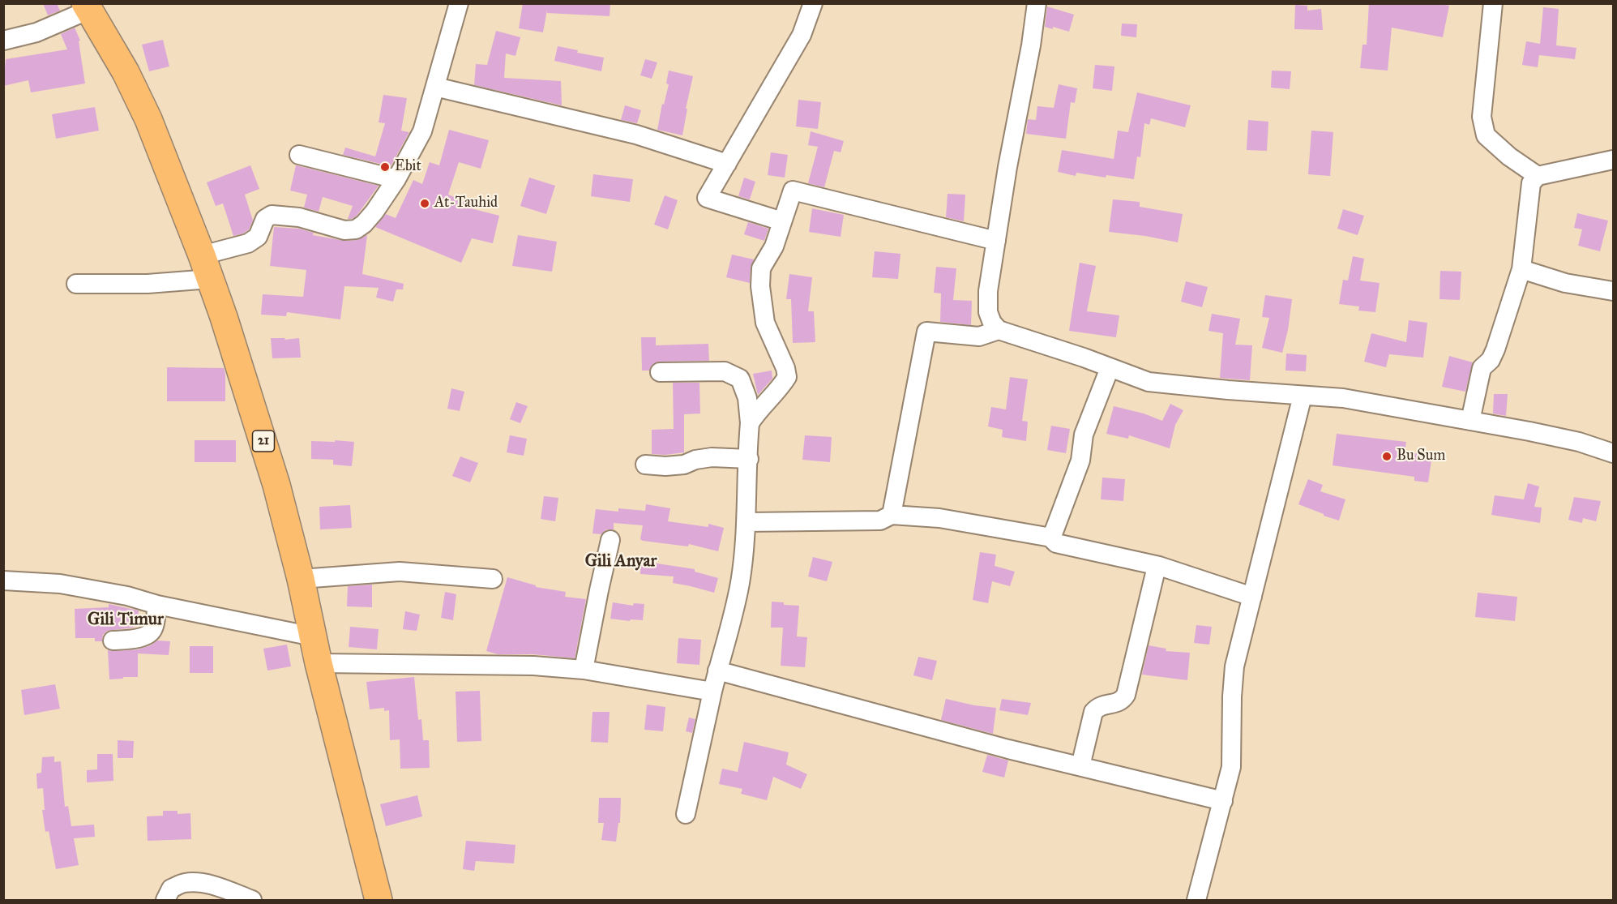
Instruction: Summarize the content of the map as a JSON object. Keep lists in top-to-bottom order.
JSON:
{
  "streets": {
    "highway": ["21"]
  },
  "districts": ["Gili Anyar", "Gili Timur"],
  "places": ["Ebit", "At-Tauhid", "Bu Sum"]
}
